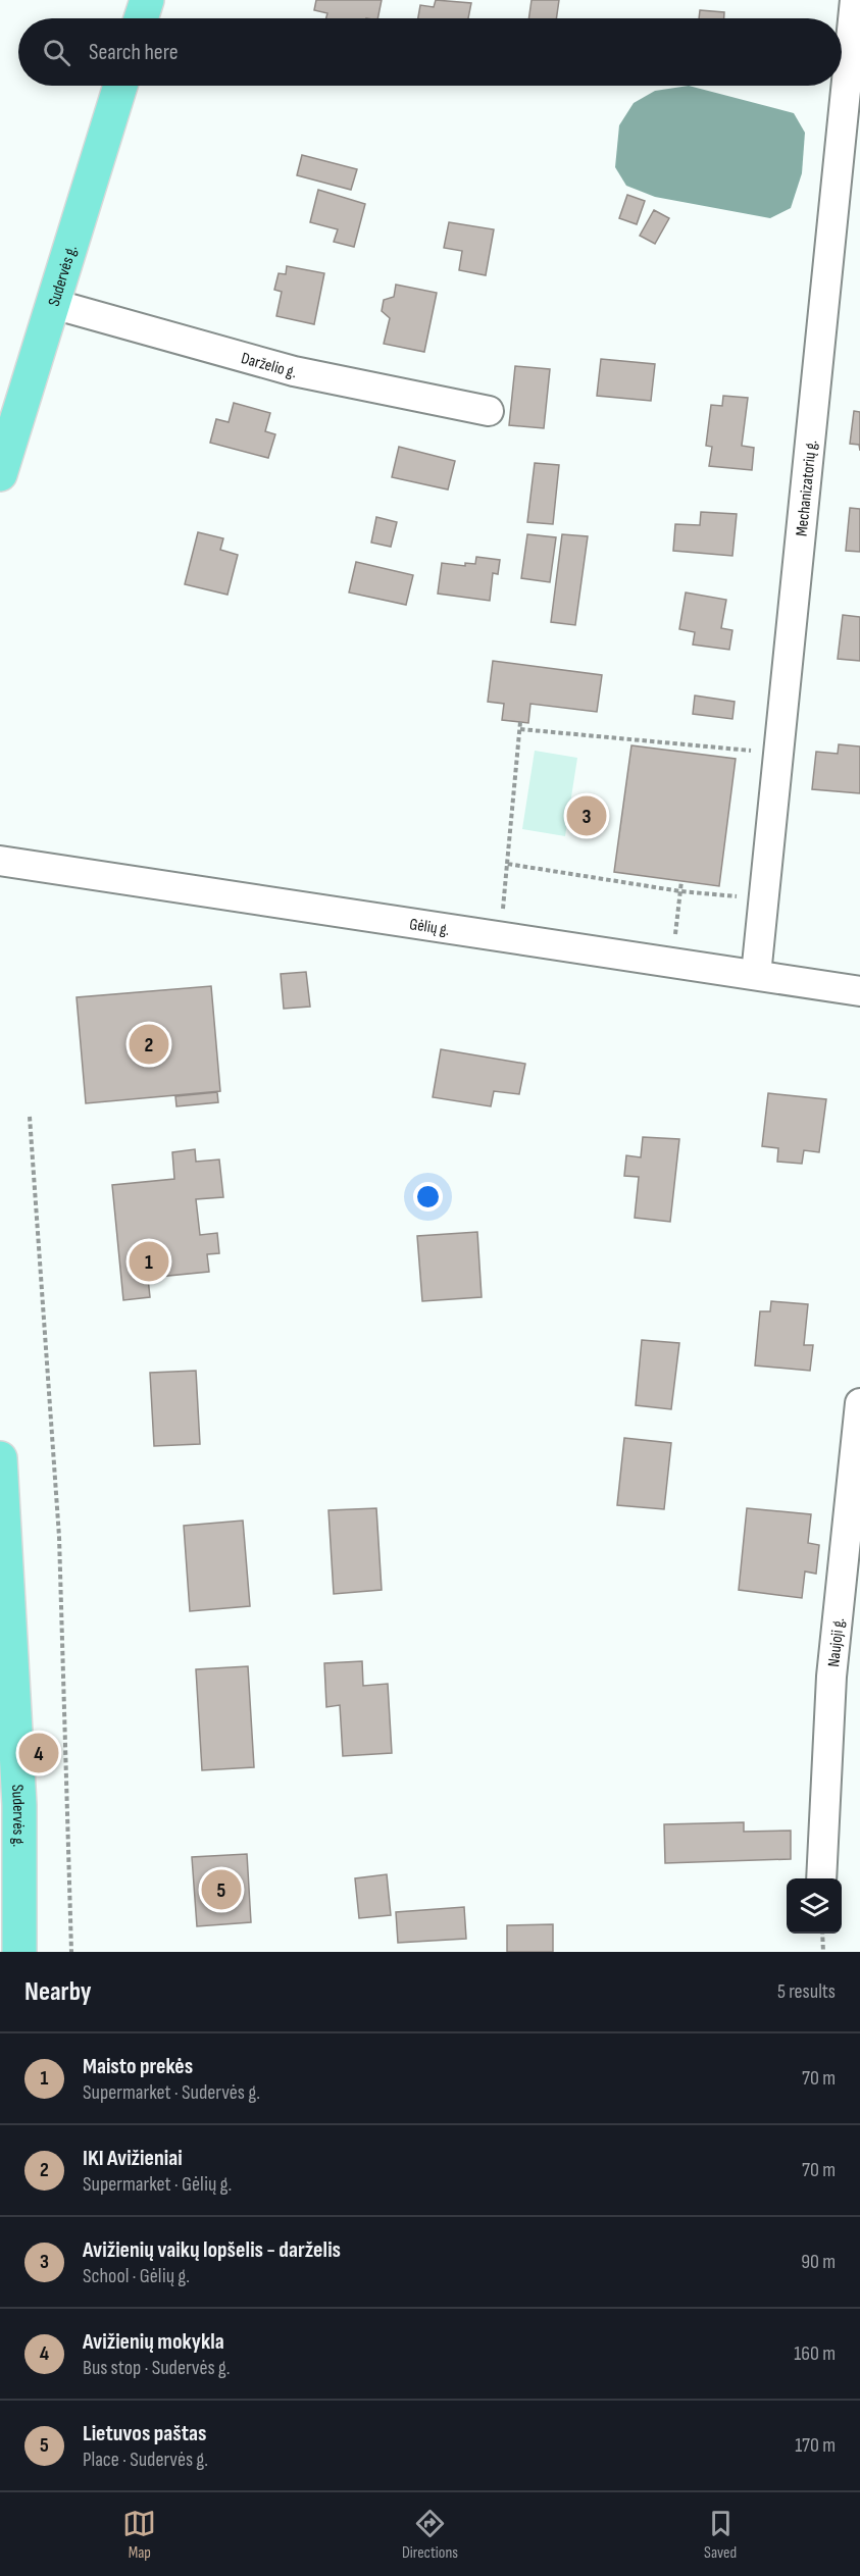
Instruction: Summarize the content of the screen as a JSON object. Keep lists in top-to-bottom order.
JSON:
{
  "streets": {
    "main road": ["Sudervės g."],
    "street": [
      "Darželio g.",
      "Mechanizatorių g.",
      "Gėlių g.",
      "Naujoji g."
    ]
  },
  "crossings": [
    ["Sudervės g.", "Darželio g."],
    ["Mechanizatorių g.", "Gėlių g."]
  ],
  "page": {
    "search": "Search here",
    "pins": [
      "3",
      "2",
      "1",
      "4",
      "5"
    ],
    "heading": ["Nearby", "5 results"],
    "list": [
      {
        "mark": "1",
        "name": "Maisto prekės",
        "note": "Supermarket · Sudervės g.",
        "value": "70 m"
      },
      {
        "mark": "2",
        "name": "IKI Avižieniai",
        "note": "Supermarket · Gėlių g.",
        "value": "70 m"
      },
      {
        "mark": "3",
        "name": "Avižienių vaikų lopšelis - darželis",
        "note": "School · Gėlių g.",
        "value": "90 m"
      },
      {
        "mark": "4",
        "name": "Avižienių mokykla",
        "note": "Bus stop · Sudervės g.",
        "value": "160 m"
      },
      {
        "mark": "5",
        "name": "Lietuvos paštas",
        "note": "Place · Sudervės g.",
        "value": "170 m"
      }
    ],
    "nav": ["Map", "Directions", "Saved"]
  }
}
